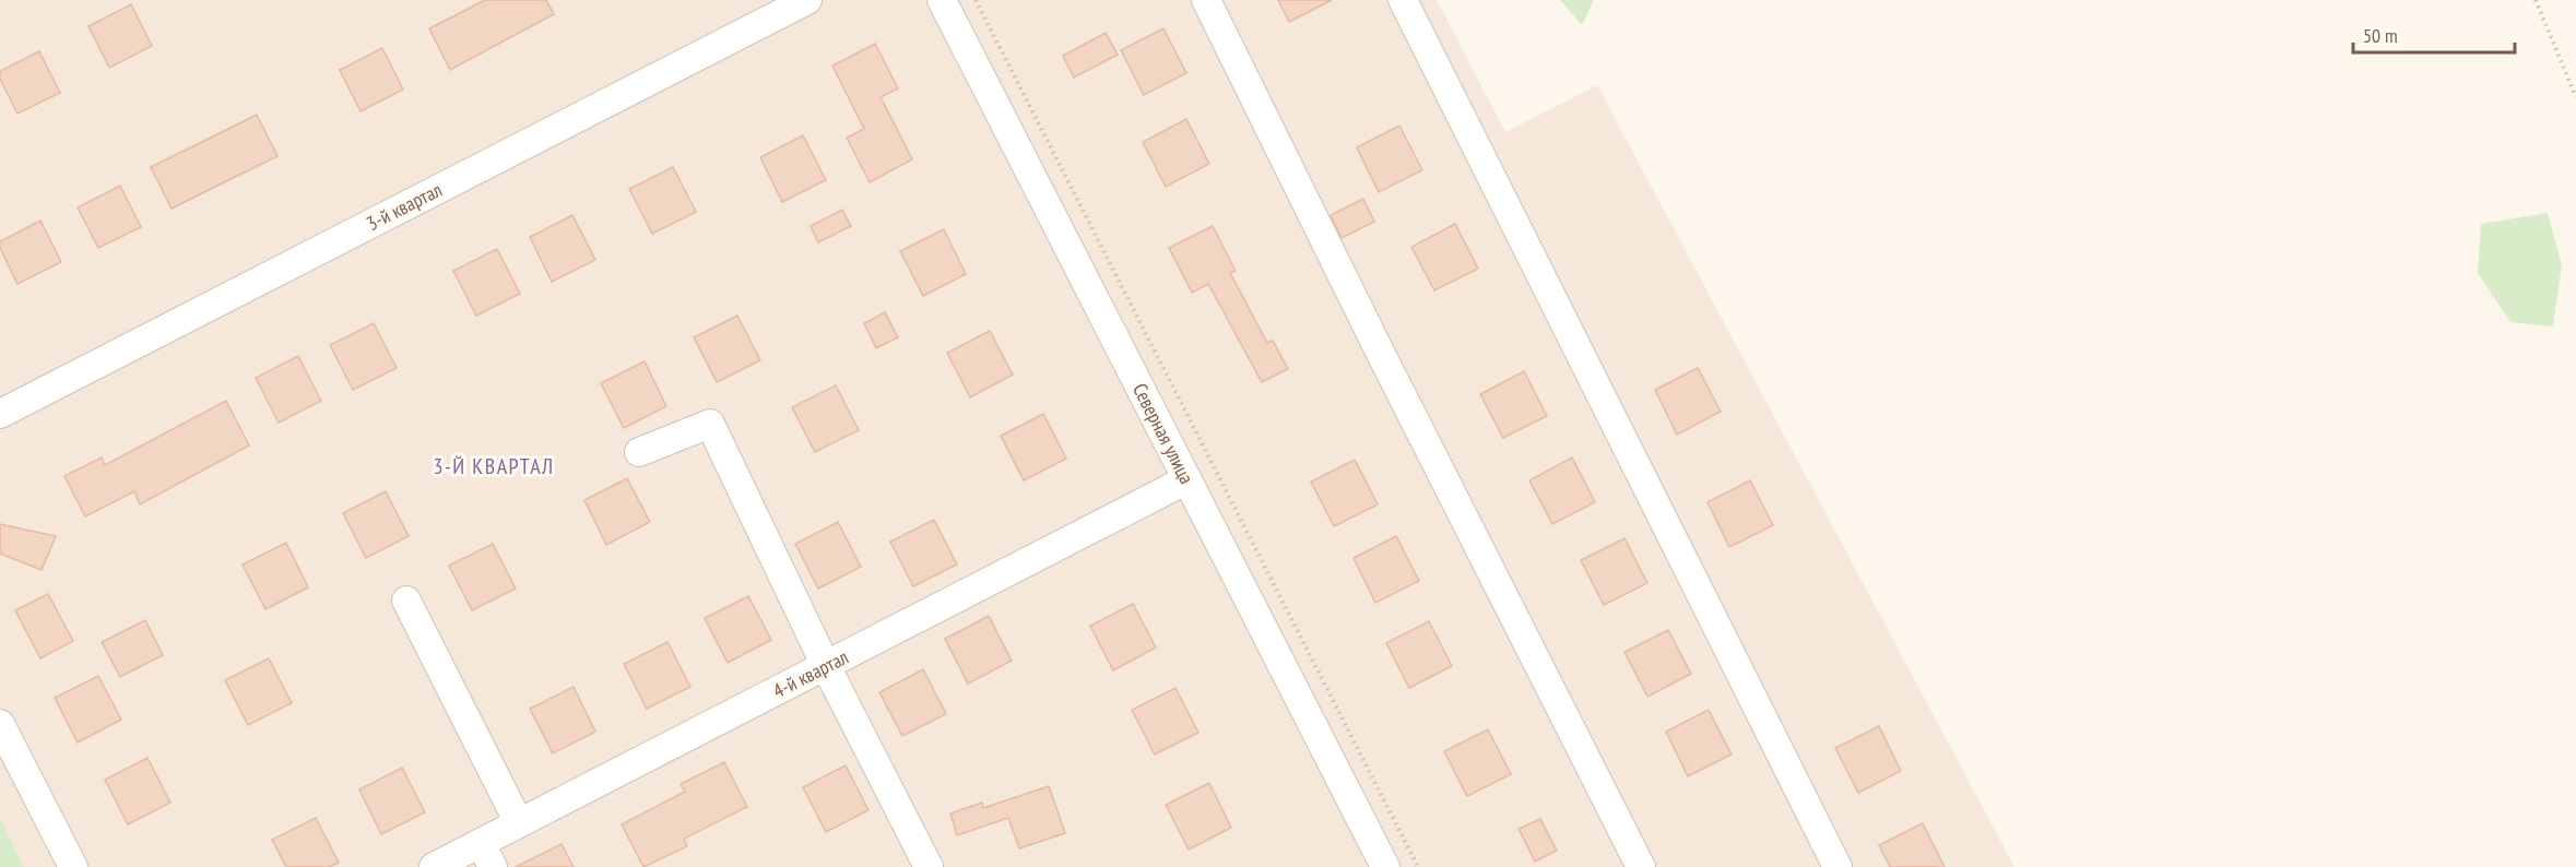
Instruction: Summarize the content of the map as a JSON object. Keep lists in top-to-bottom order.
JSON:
{
  "streets": {
    "street": ["3-й квартал", "Северная улица", "4-й квартал"]
  },
  "crossings": [
    ["Северная улица", "4-й квартал"]
  ],
  "districts": ["3-Й КВАРТАЛ"],
  "scale_bar": "50 m"
}
